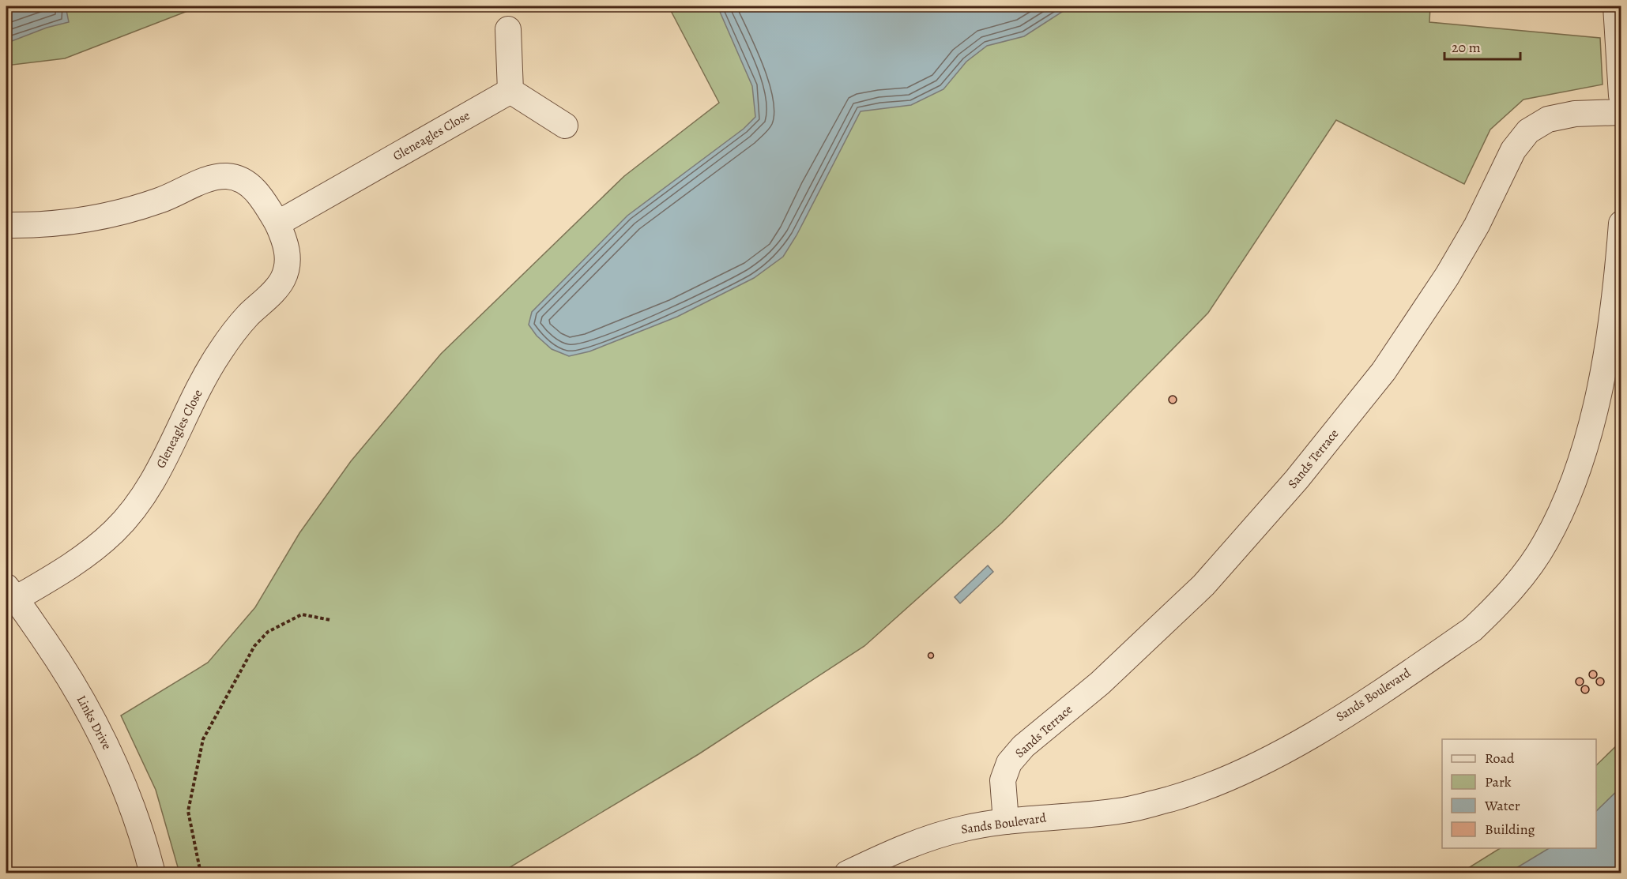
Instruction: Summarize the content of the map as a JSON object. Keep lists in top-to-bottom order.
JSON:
{
  "streets": {
    "street": [
      "Gleneagles Close",
      "Sands Terrace",
      "Sands Boulevard",
      "Links Drive"
    ]
  },
  "crossings": [
    ["Gleneagles Close", "Links Drive"],
    ["Sands Terrace", "Sands Boulevard"]
  ],
  "legend": [
    "Road",
    "Park",
    "Water",
    "Building"
  ],
  "scale_bar": "20 m"
}
